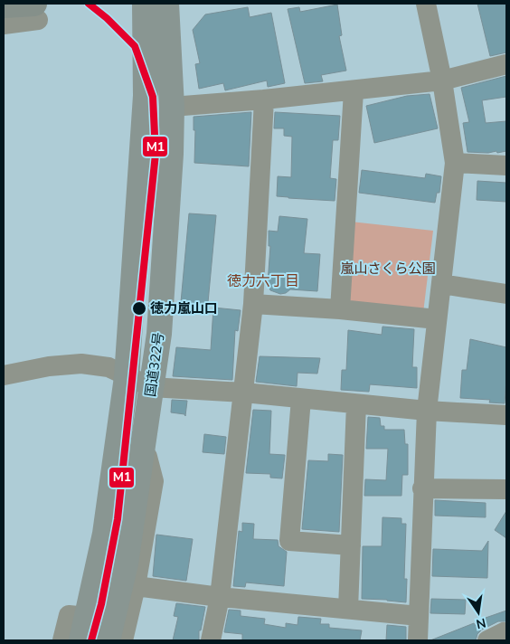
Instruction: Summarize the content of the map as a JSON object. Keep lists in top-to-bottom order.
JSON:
{
  "streets": {
    "highway": ["国道322号"]
  },
  "districts": ["徳力六丁目"],
  "parks": ["嵐山さくら公園"],
  "places": ["徳力嵐山口"],
  "lines": ["transit line M1"],
  "north": "bottom"
}
